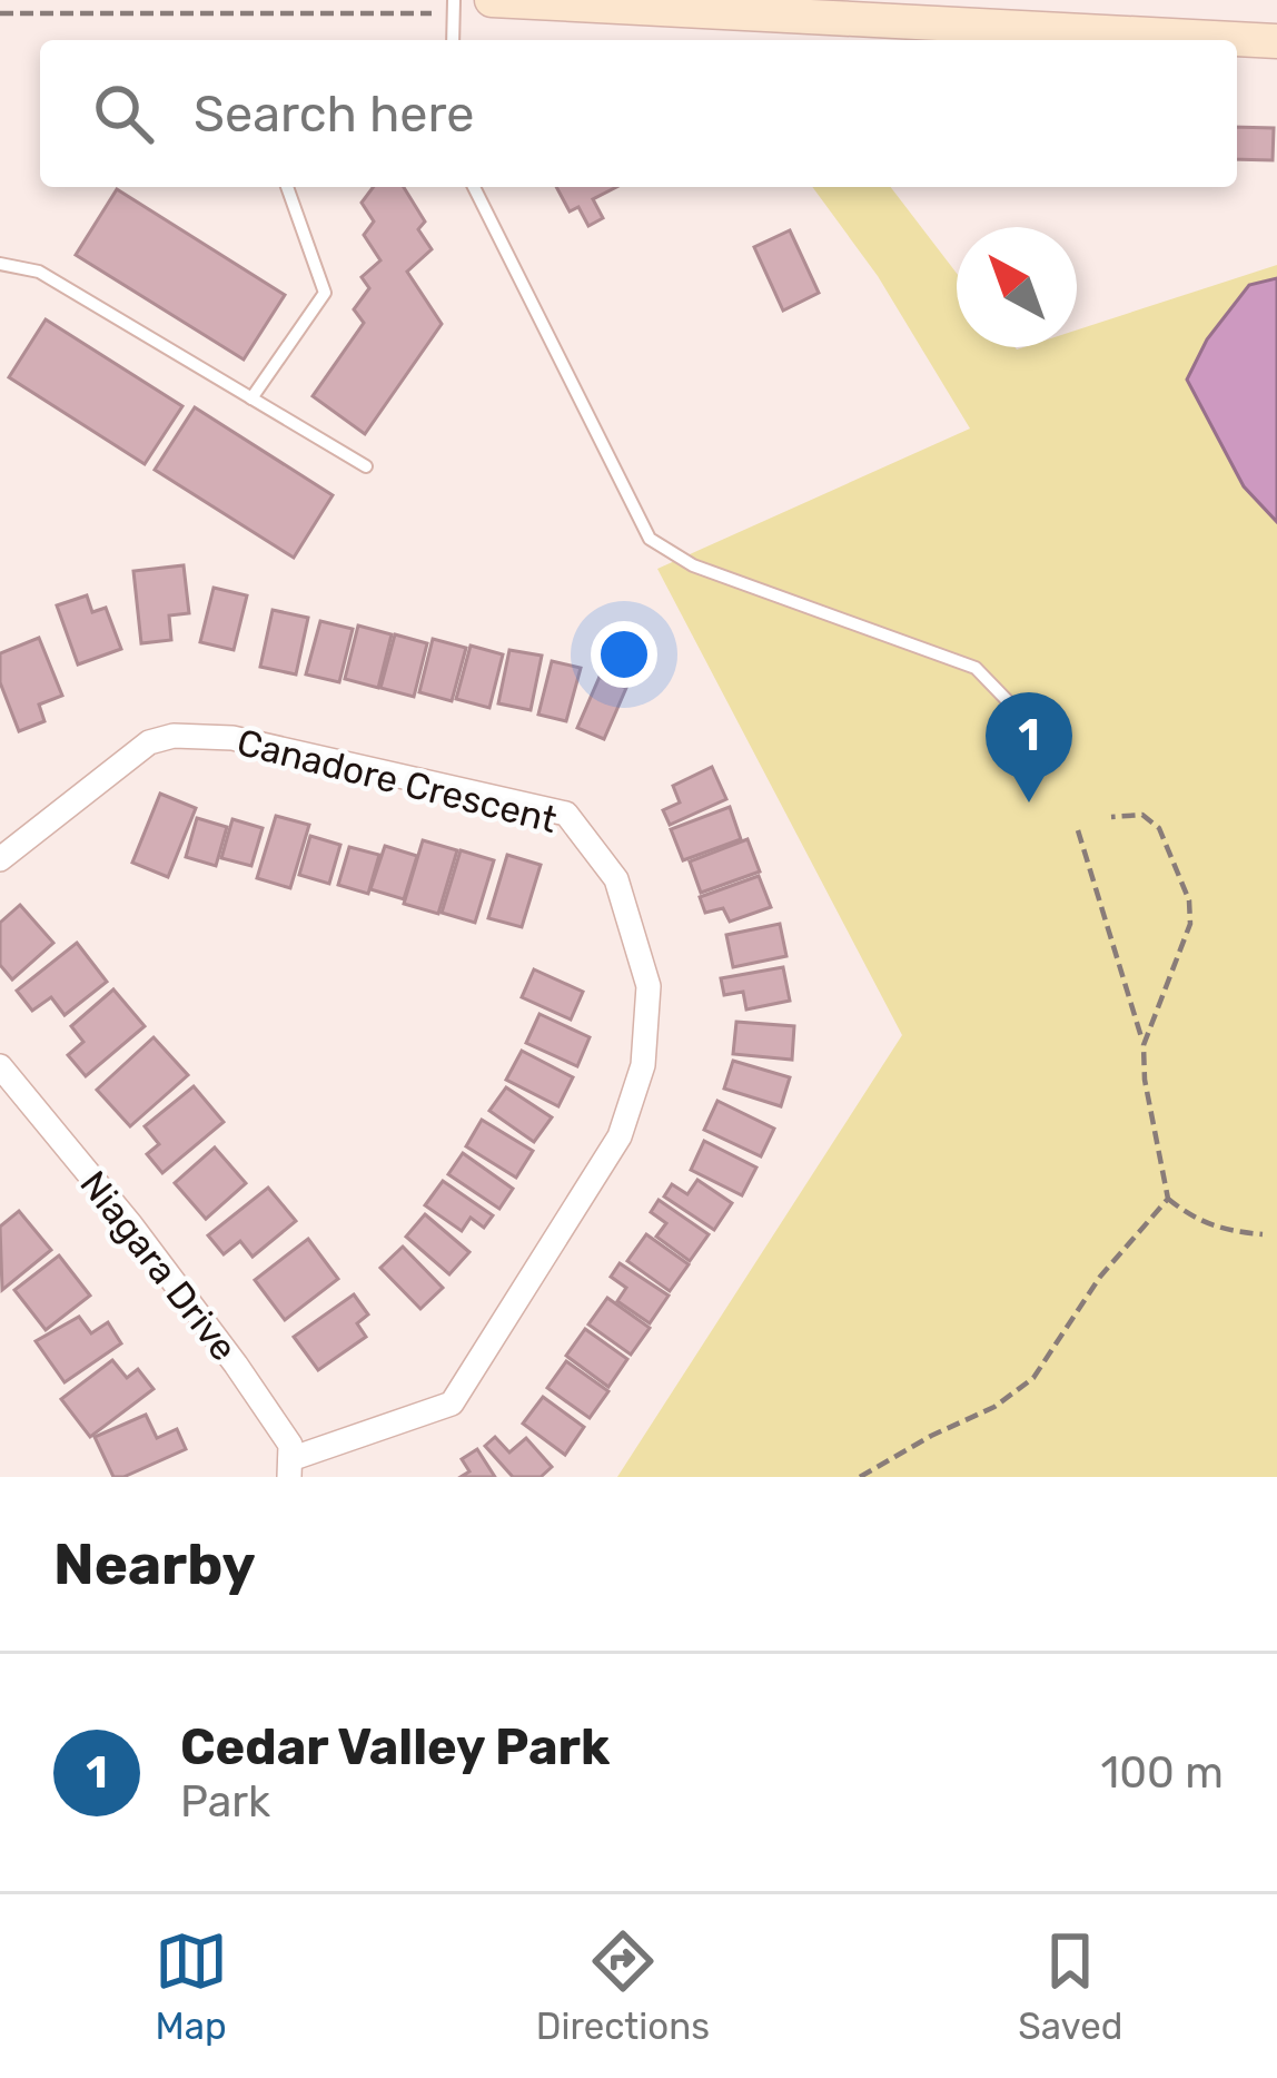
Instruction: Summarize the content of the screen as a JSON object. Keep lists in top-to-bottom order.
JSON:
{
  "streets": {
    "street": ["Canadore Crescent", "Niagara Drive"]
  },
  "crossings": [
    ["Canadore Crescent", "Niagara Drive"]
  ],
  "north": "top left",
  "page": {
    "search": "Search here",
    "pins": "1",
    "heading": "Nearby",
    "list": [
      {
        "mark": "1",
        "name": "Cedar Valley Park",
        "note": "Park",
        "value": "100 m"
      }
    ],
    "nav": ["Map", "Directions", "Saved"]
  }
}
